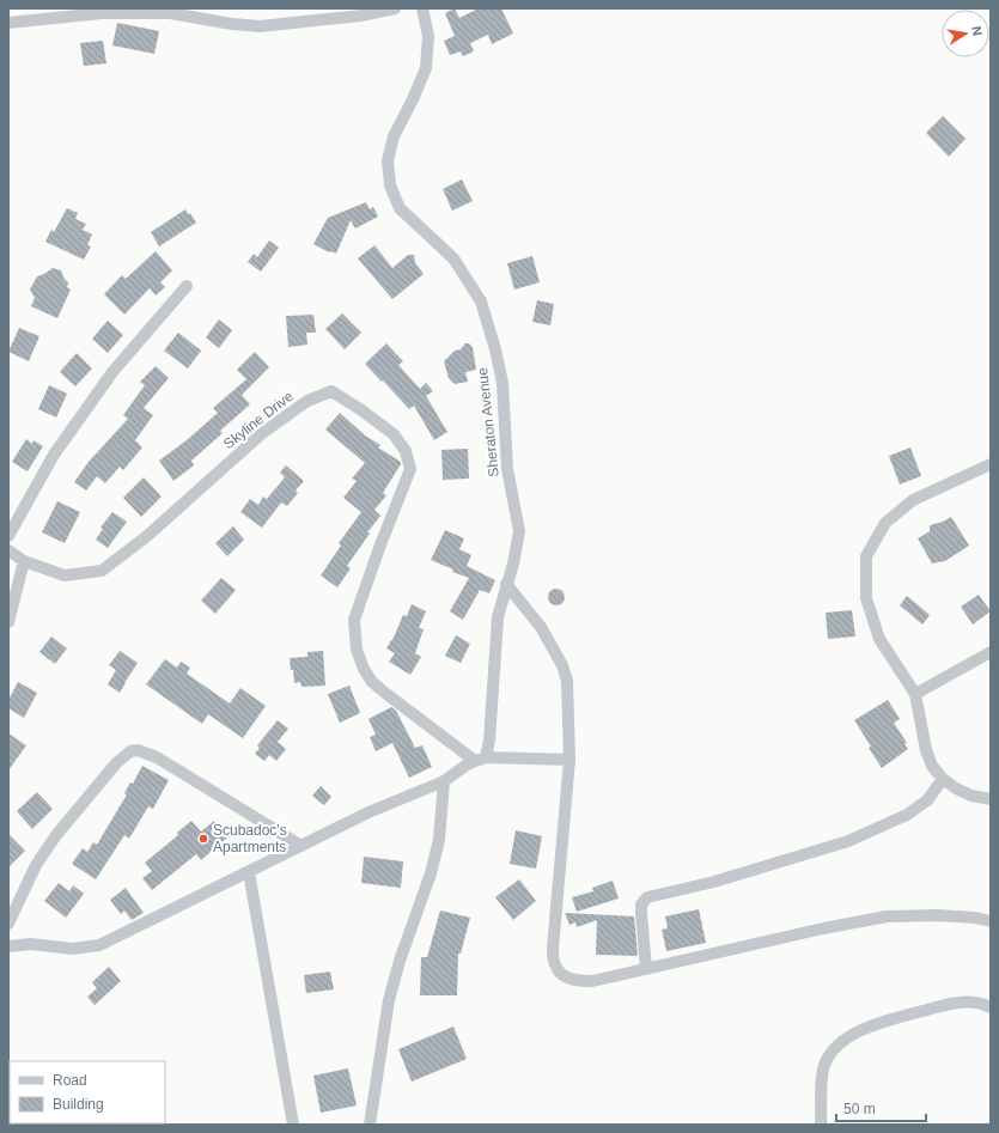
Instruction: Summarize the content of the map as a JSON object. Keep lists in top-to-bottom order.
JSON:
{
  "streets": {
    "street": ["Skyline Drive", "Sheraton Avenue"]
  },
  "crossings": [
    ["Skyline Drive", "Sheraton Avenue"]
  ],
  "places": ["Scubadoc's Apartments"],
  "legend": ["Road", "Building"],
  "scale_bar": "50 m",
  "north": "right"
}
